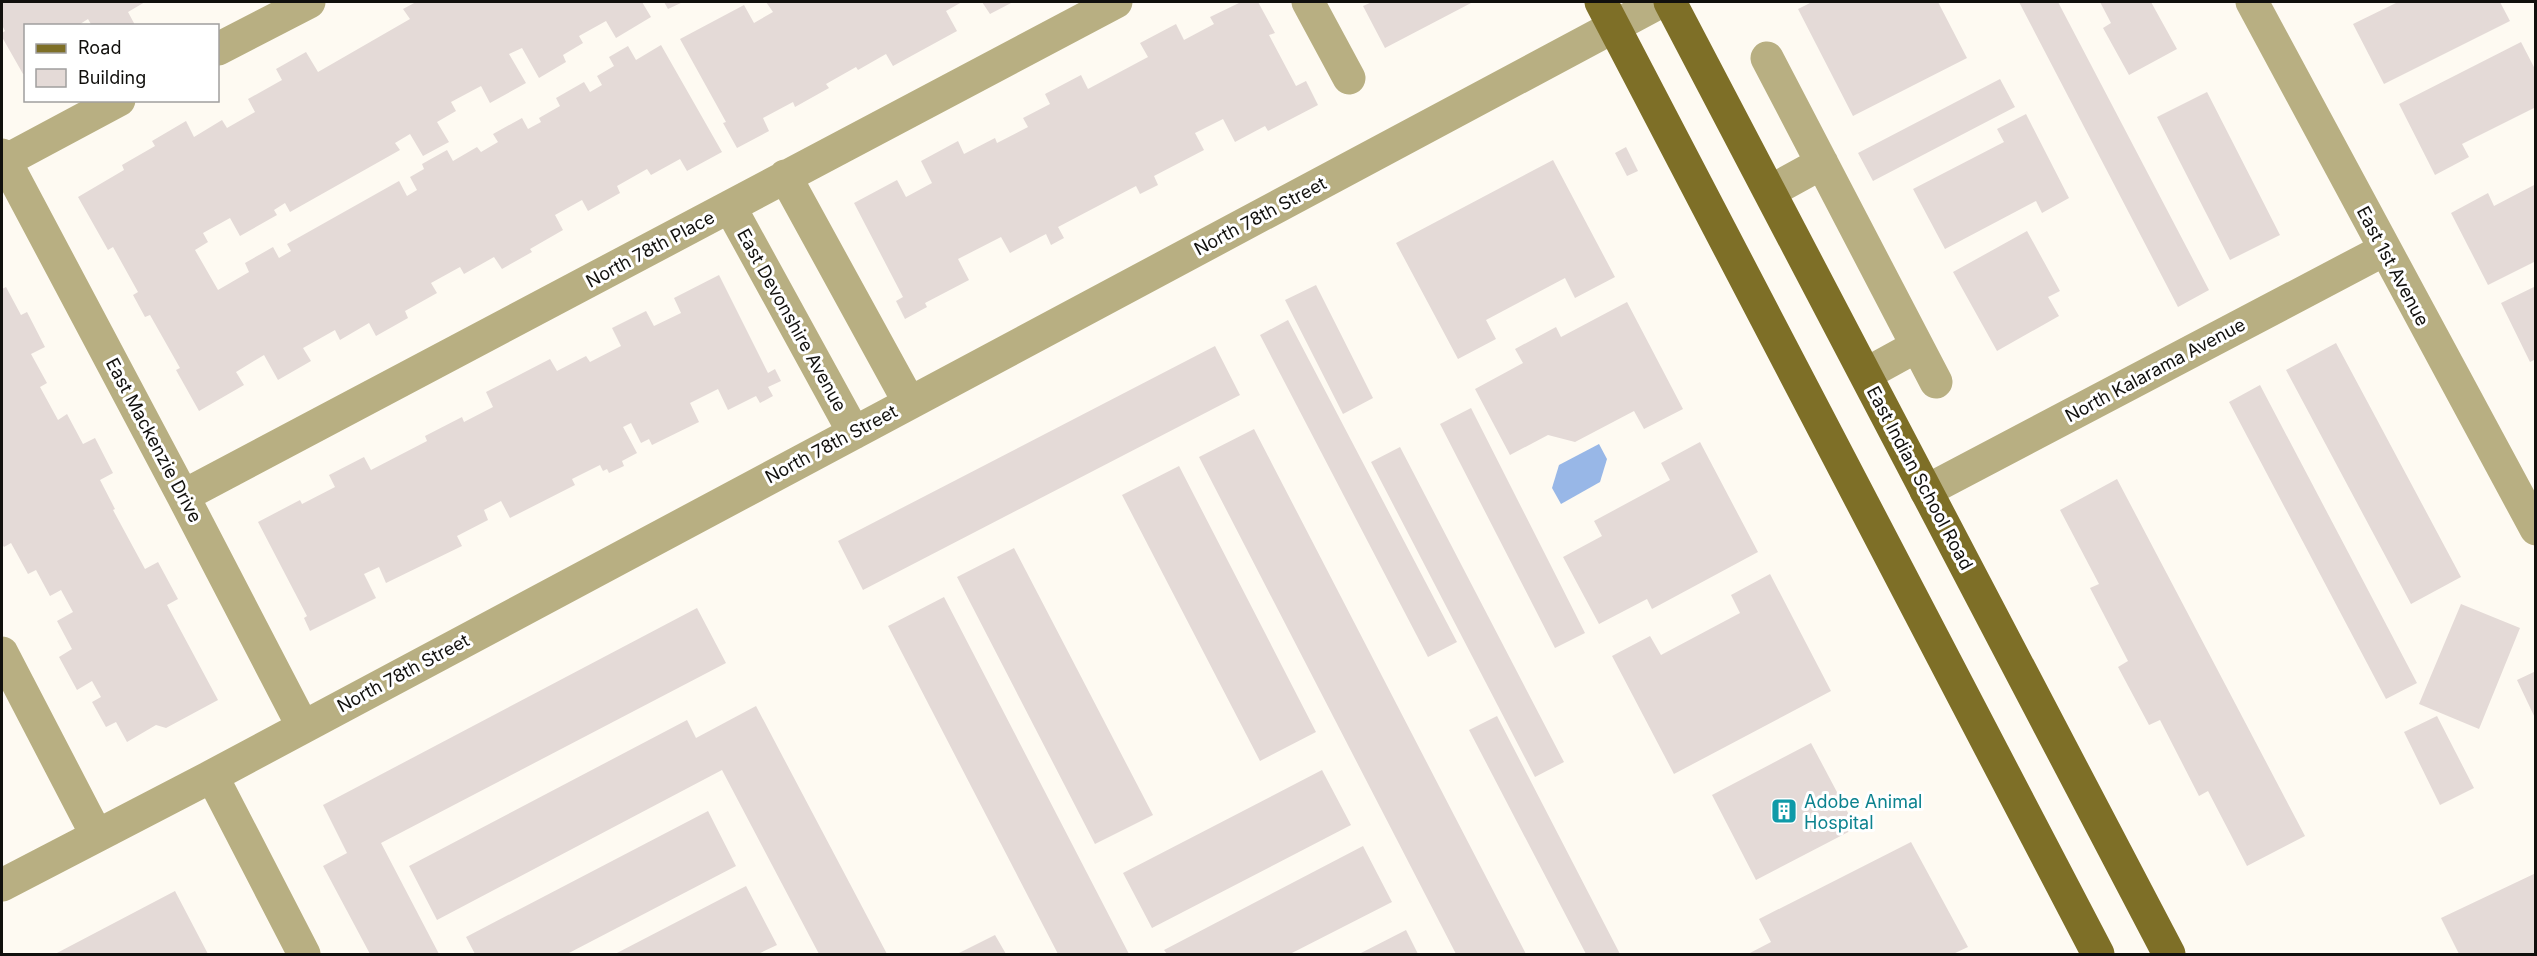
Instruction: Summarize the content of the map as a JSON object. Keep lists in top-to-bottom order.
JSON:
{
  "streets": {
    "main road": ["East Indian School Road"],
    "street": [
      "North 78th Street",
      "North 78th Place",
      "East 1st Avenue",
      "East Devonshire Avenue",
      "North Kalarama Avenue",
      "East Mackenzie Drive"
    ]
  },
  "crossings": [
    ["North 78th Street", "East Devonshire Avenue"],
    ["North 78th Street", "East Mackenzie Drive"],
    ["North 78th Place", "East Devonshire Avenue"],
    ["North 78th Place", "East Mackenzie Drive"],
    ["East 1st Avenue", "North Kalarama Avenue"],
    ["North Kalarama Avenue", "East Indian School Road"]
  ],
  "places": {
    "building": ["Adobe Animal Hospital"]
  },
  "legend": ["Road", "Building"]
}
